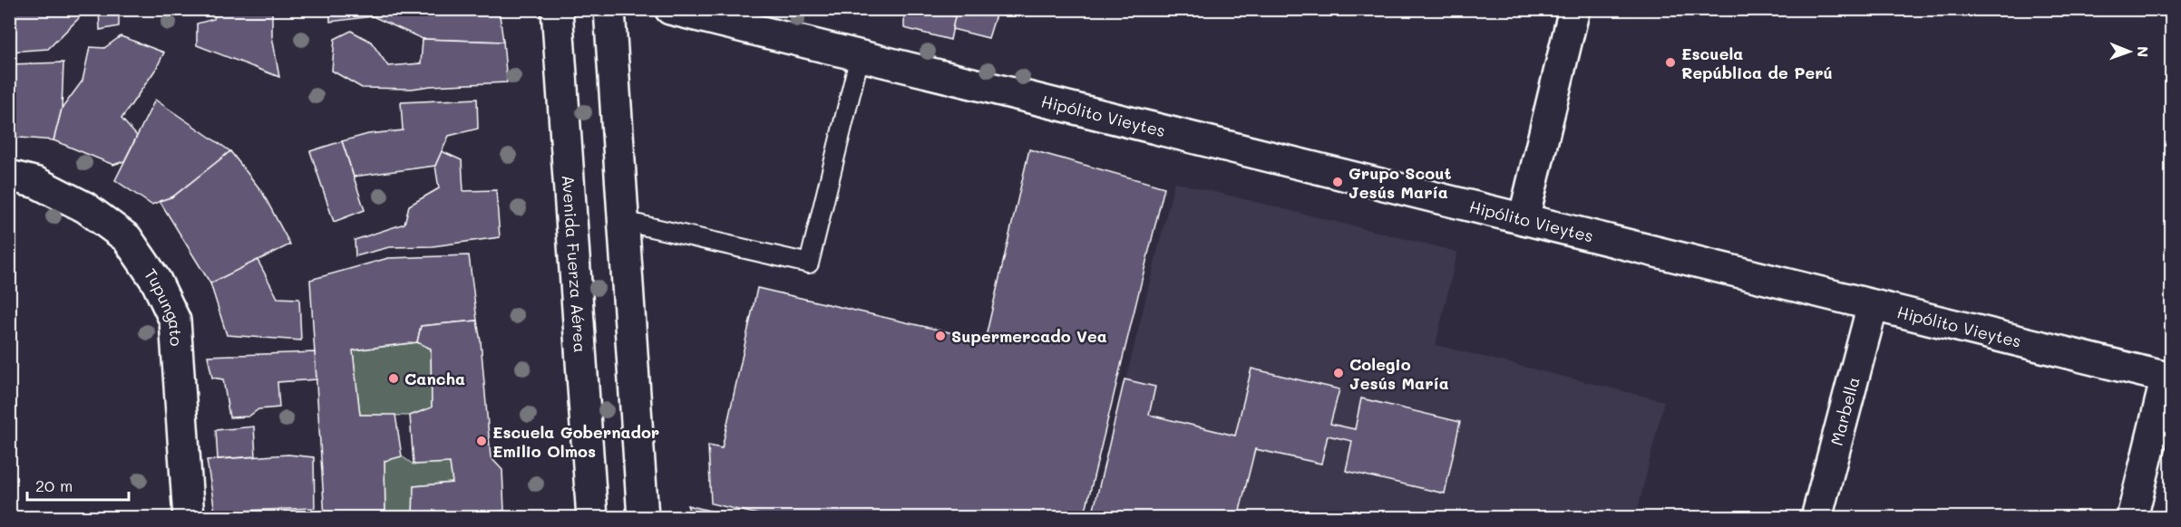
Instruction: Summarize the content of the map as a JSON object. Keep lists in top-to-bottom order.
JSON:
{
  "streets": {
    "street": [
      "Hipólito Vieytes",
      "Avenida Fuerza Aérea",
      "Tupungato",
      "Marbella"
    ]
  },
  "crossings": [
    ["Hipólito Vieytes", "Marbella"]
  ],
  "places": [
    "Escuela República de Perú",
    "Grupo Scout Jesús María",
    "Supermercado Vea",
    "Colegio Jesús María",
    "Cancha",
    "Escuela Gobernador Emilio Olmos"
  ],
  "scale_bar": "20 m",
  "north": "right"
}
